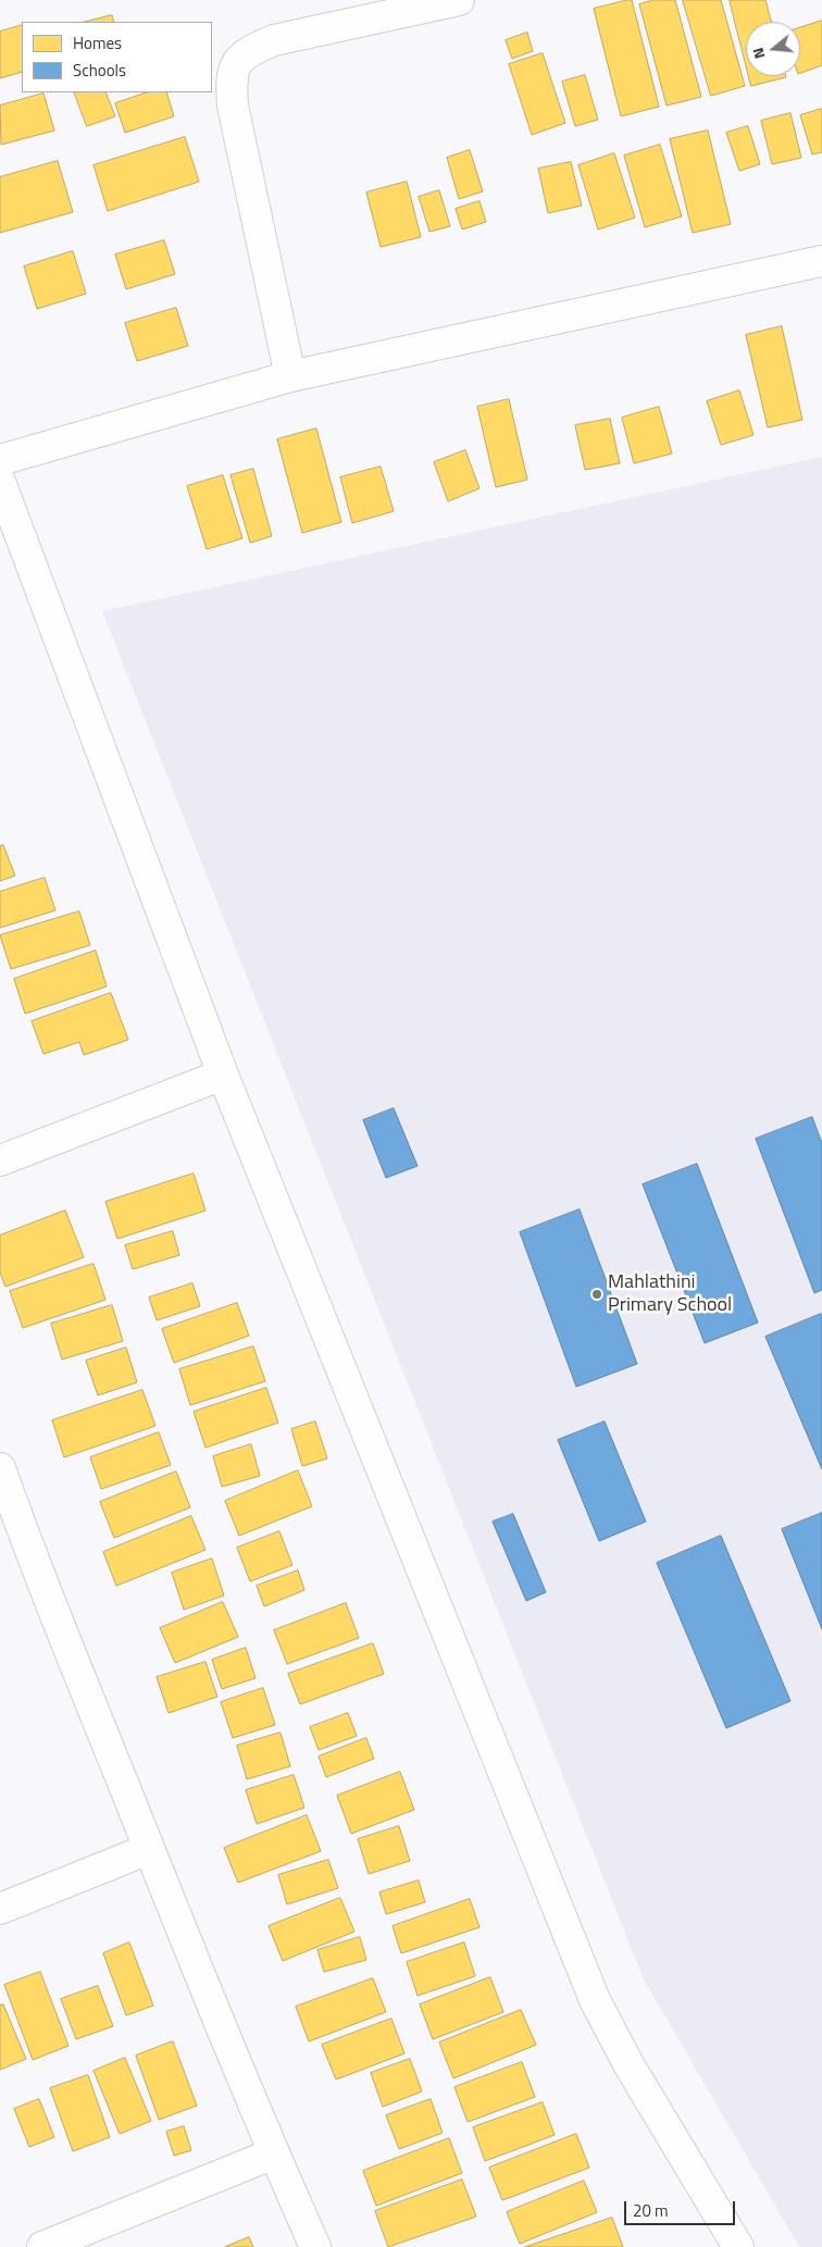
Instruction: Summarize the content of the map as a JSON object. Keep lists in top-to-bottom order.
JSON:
{
  "places": ["Mahlathini Primary School"],
  "legend": ["Homes", "Schools"],
  "scale_bar": "20 m",
  "north": "left"
}
